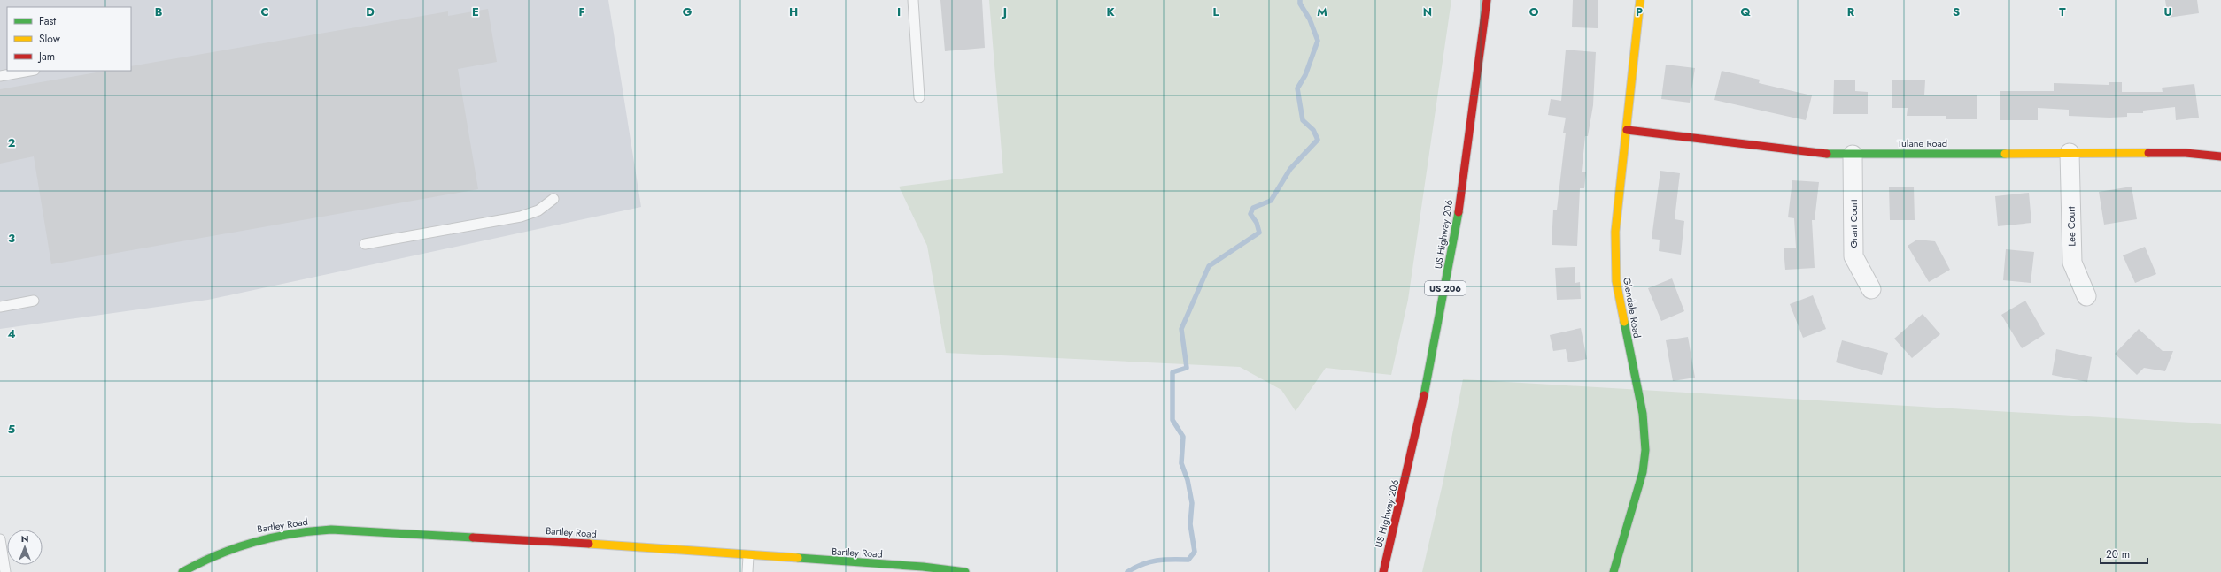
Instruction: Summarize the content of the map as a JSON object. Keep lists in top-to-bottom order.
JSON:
{
  "streets": {
    "main road": [
      "Tulane Road",
      "US Highway 206",
      "US 206",
      "Glendale Road",
      "Bartley Road"
    ],
    "street": ["Grant Court", "Lee Court"]
  },
  "crossings": [
    ["Tulane Road", "Grant Court"],
    ["Tulane Road", "Lee Court"],
    ["Tulane Road", "Glendale Road"]
  ],
  "legend": ["Fast", "Slow", "Jam"],
  "scale_bar": "20 m",
  "north": "top",
  "grid": {
    "columns": [
      "B",
      "C",
      "D",
      "E",
      "F",
      "G",
      "H",
      "I",
      "J",
      "K",
      "L",
      "M",
      "N",
      "O",
      "P",
      "Q",
      "R",
      "S",
      "T",
      "U"
    ],
    "rows": [
      "2",
      "3",
      "4",
      "5"
    ]
  }
}
